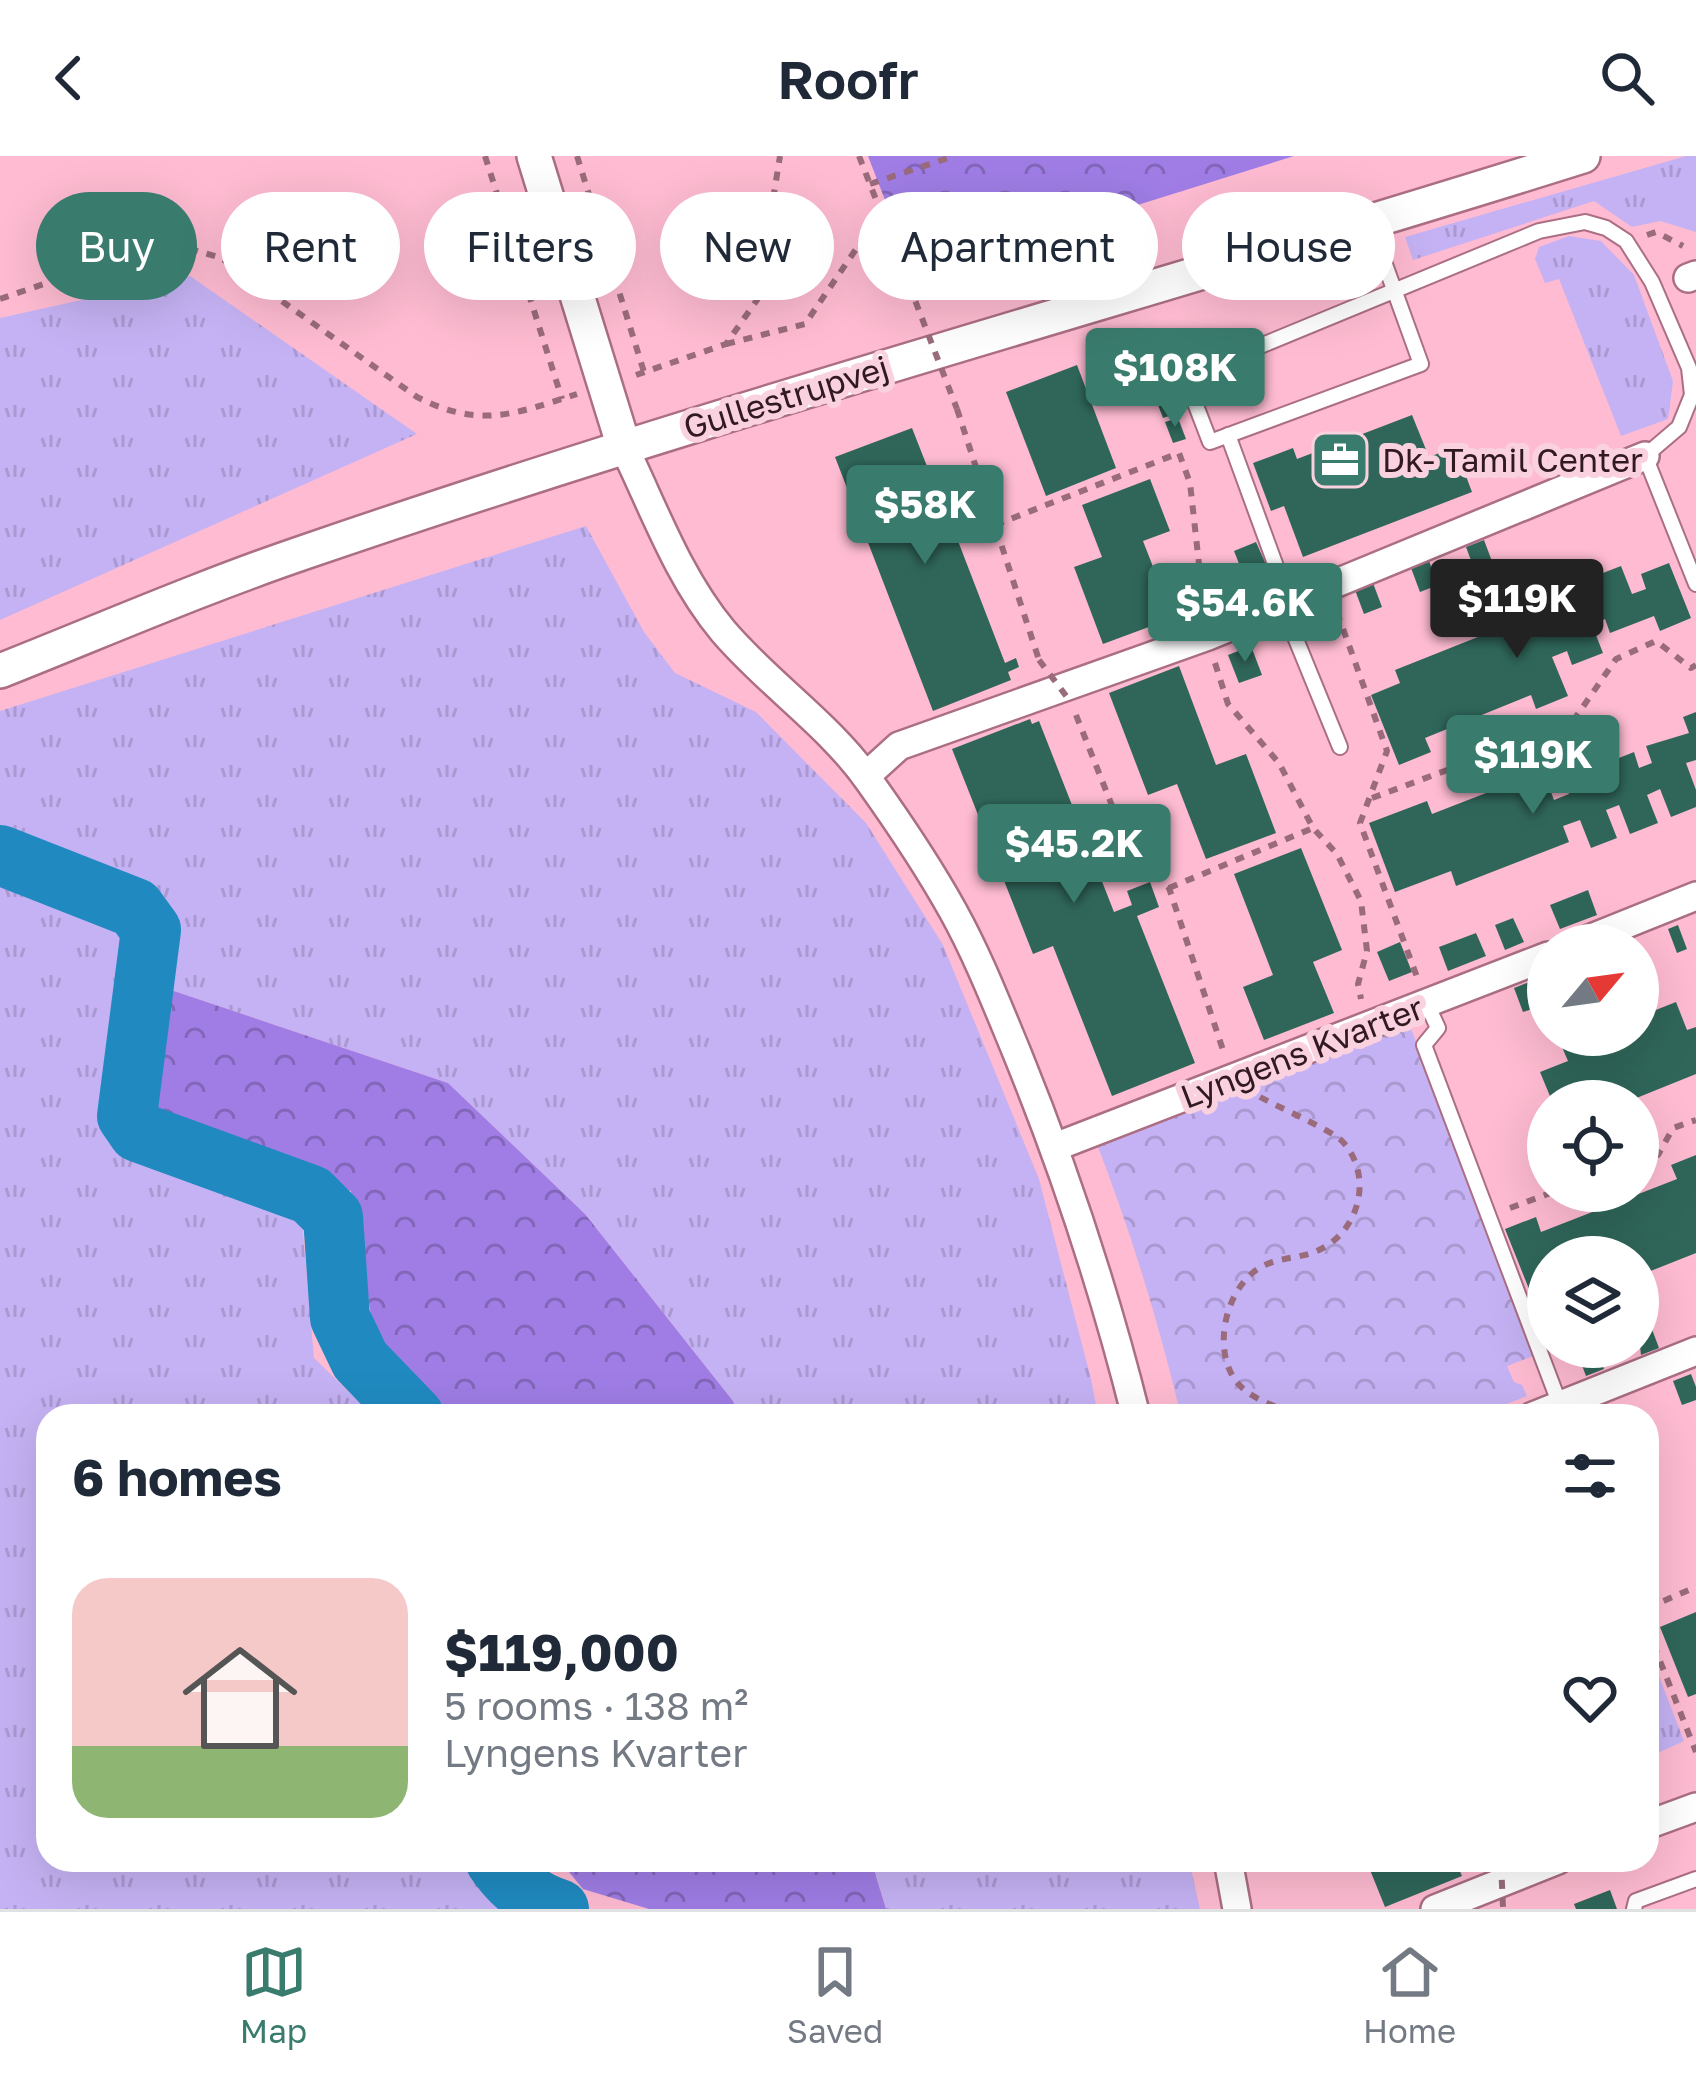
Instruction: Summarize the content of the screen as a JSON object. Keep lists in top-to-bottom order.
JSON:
{
  "streets": {
    "street": ["Gullestrupvej", "Lyngens Kvarter"]
  },
  "places": {
    "office": ["Dk- Tamil Center"]
  },
  "north": "top right",
  "page": {
    "header": "Roofr",
    "chip": [
      "Buy",
      "Rent",
      "Filters",
      "New",
      "Apartment",
      "House"
    ],
    "price": [
      "$108K",
      "$58K",
      "$119K",
      "$54.6K",
      "$119K",
      "$45.2K"
    ],
    "heading": "6 homes",
    "list": [
      {
        "name": "$119,000",
        "note": "5 rooms · 138 m² · Lyngens Kvarter"
      }
    ],
    "tabs": ["Map", "Saved", "Home"]
  }
}
